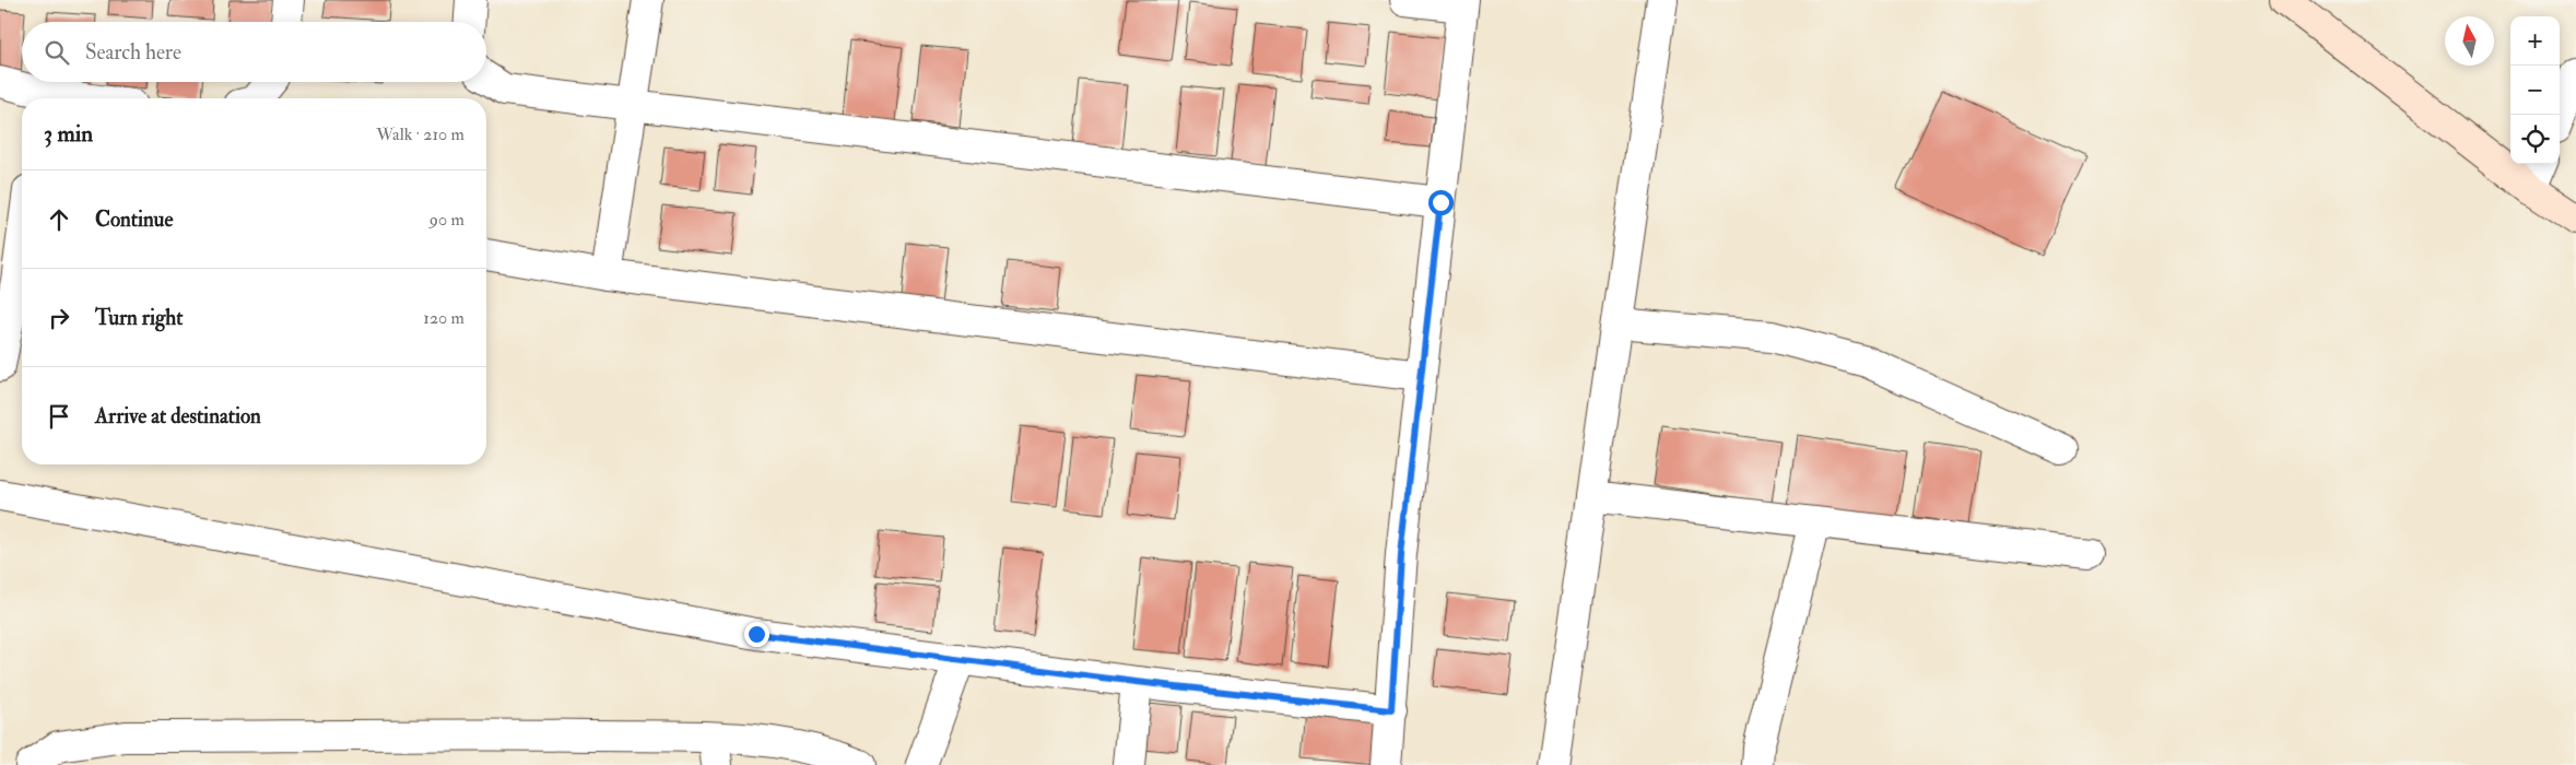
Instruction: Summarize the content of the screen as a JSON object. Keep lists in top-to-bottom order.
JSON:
{
  "north": "top",
  "page": {
    "map_buttons": ["+", "−"],
    "search": "Search here",
    "heading": ["3 min", "Walk · 210 m"],
    "list": [
      ["Continue", "90 m"],
      ["Turn right", "120 m"],
      "Arrive at destination"
    ]
  }
}
